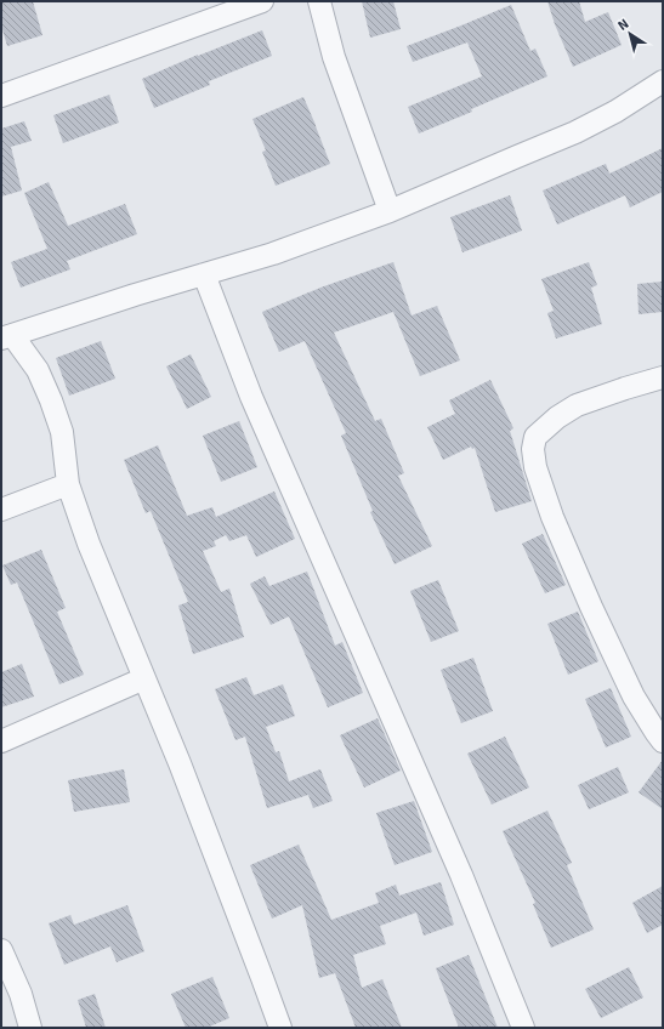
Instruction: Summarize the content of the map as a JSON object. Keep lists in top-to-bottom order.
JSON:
{
  "north": "top left"
}
